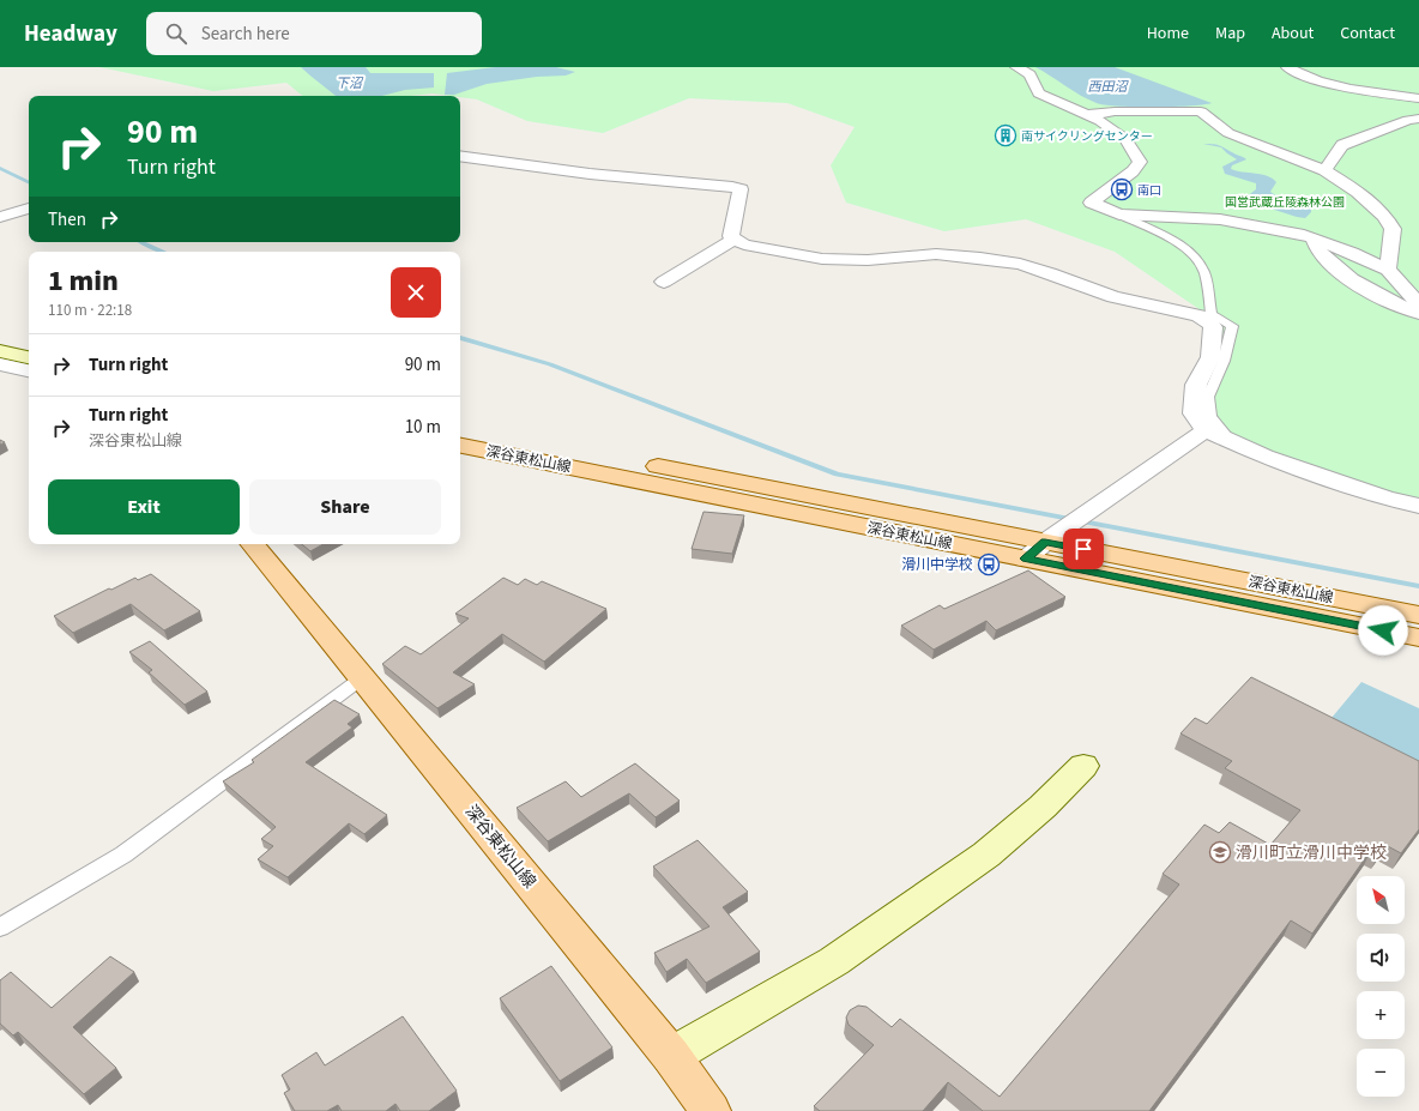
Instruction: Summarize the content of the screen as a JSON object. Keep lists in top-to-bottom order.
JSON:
{
  "streets": {
    "main road": ["深谷東松山線"]
  },
  "water": ["下沼", "西田沼"],
  "parks": ["国営武蔵丘陵森林公園"],
  "places": {
    "building": ["南サイクリングセンター"],
    "bus stop": ["南口", "滑川中学校"],
    "school or university": ["滑川町立滑川中学校"]
  },
  "north": "top left",
  "page": {
    "header": "Headway",
    "search": "Search here",
    "nav": [
      "Home",
      "Map",
      "About",
      "Contact"
    ],
    "turn": ["90 m", "Turn right"],
    "then": "Then",
    "heading": ["1 min", "110 m · 22:18"],
    "list": [
      {
        "name": "Turn right",
        "value": "90 m"
      },
      {
        "name": "Turn right",
        "note": "深谷東松山線",
        "value": "10 m"
      }
    ],
    "buttons": ["Exit", "Share"],
    "map_buttons": ["+", "−"]
  }
}
